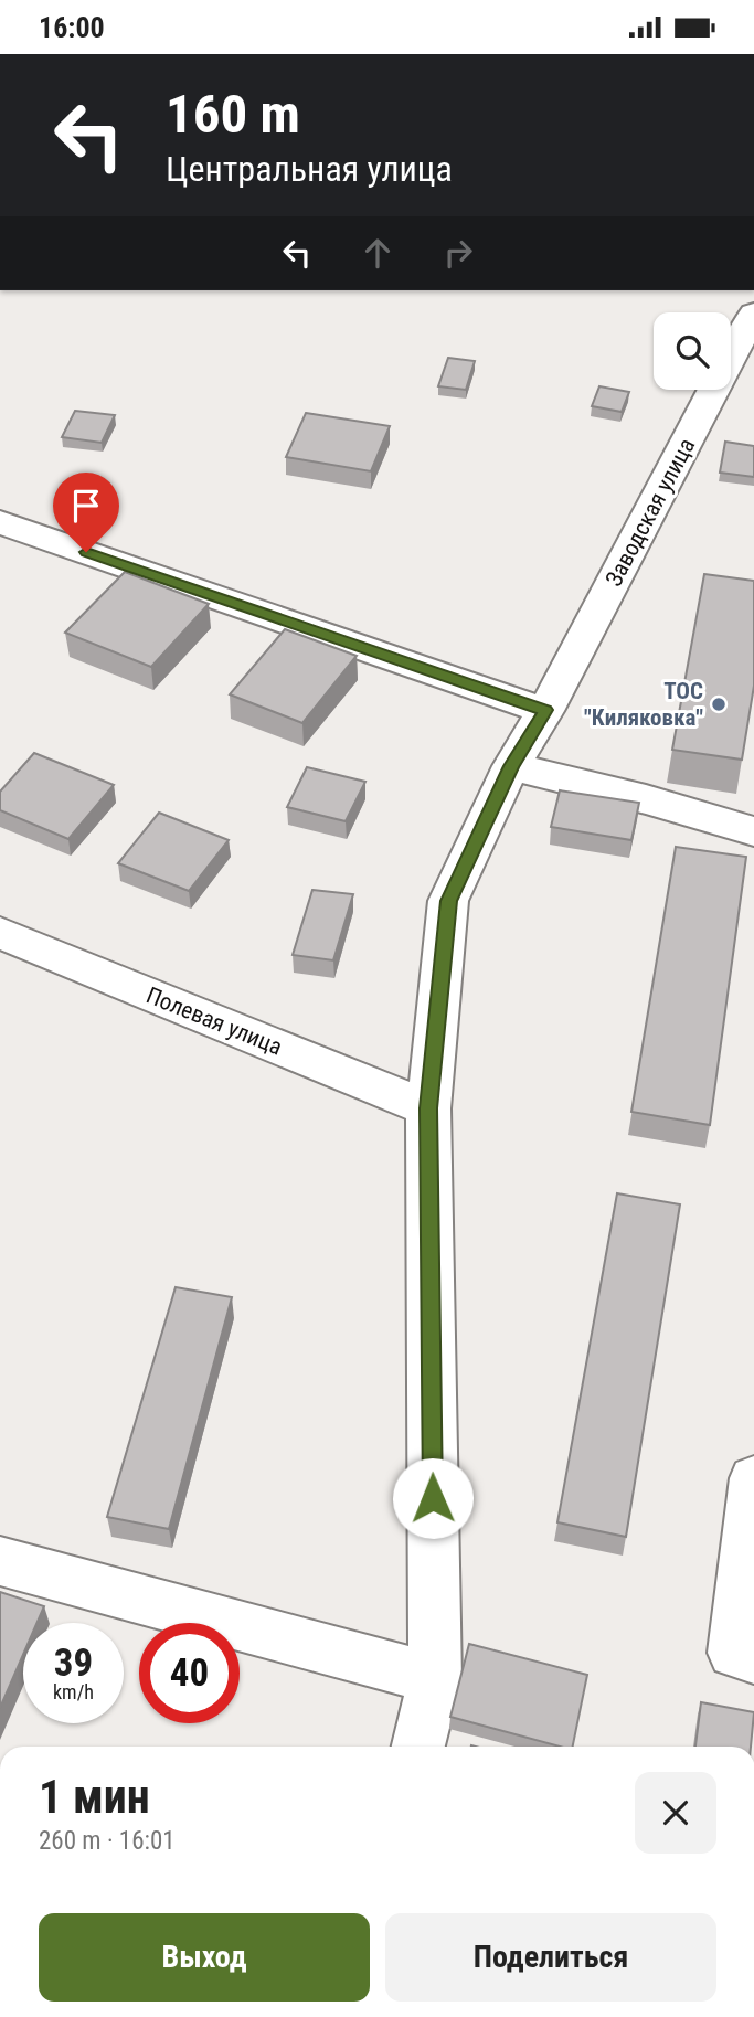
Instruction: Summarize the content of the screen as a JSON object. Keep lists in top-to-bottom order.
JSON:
{
  "streets": {
    "street": ["Заводская улица", "Полевая улица"]
  },
  "crossings": [
    ["Заводская улица", "Полевая улица"]
  ],
  "places": ["ТОС \"Киляковка\""],
  "page": {
    "status": "16:00",
    "turn": ["160 m", "Центральная улица"],
    "speed": "39 km/h",
    "limit": "40",
    "heading": ["1 мин", "260 m · 16:01"],
    "buttons": ["Выход", "Поделиться"]
  }
}
